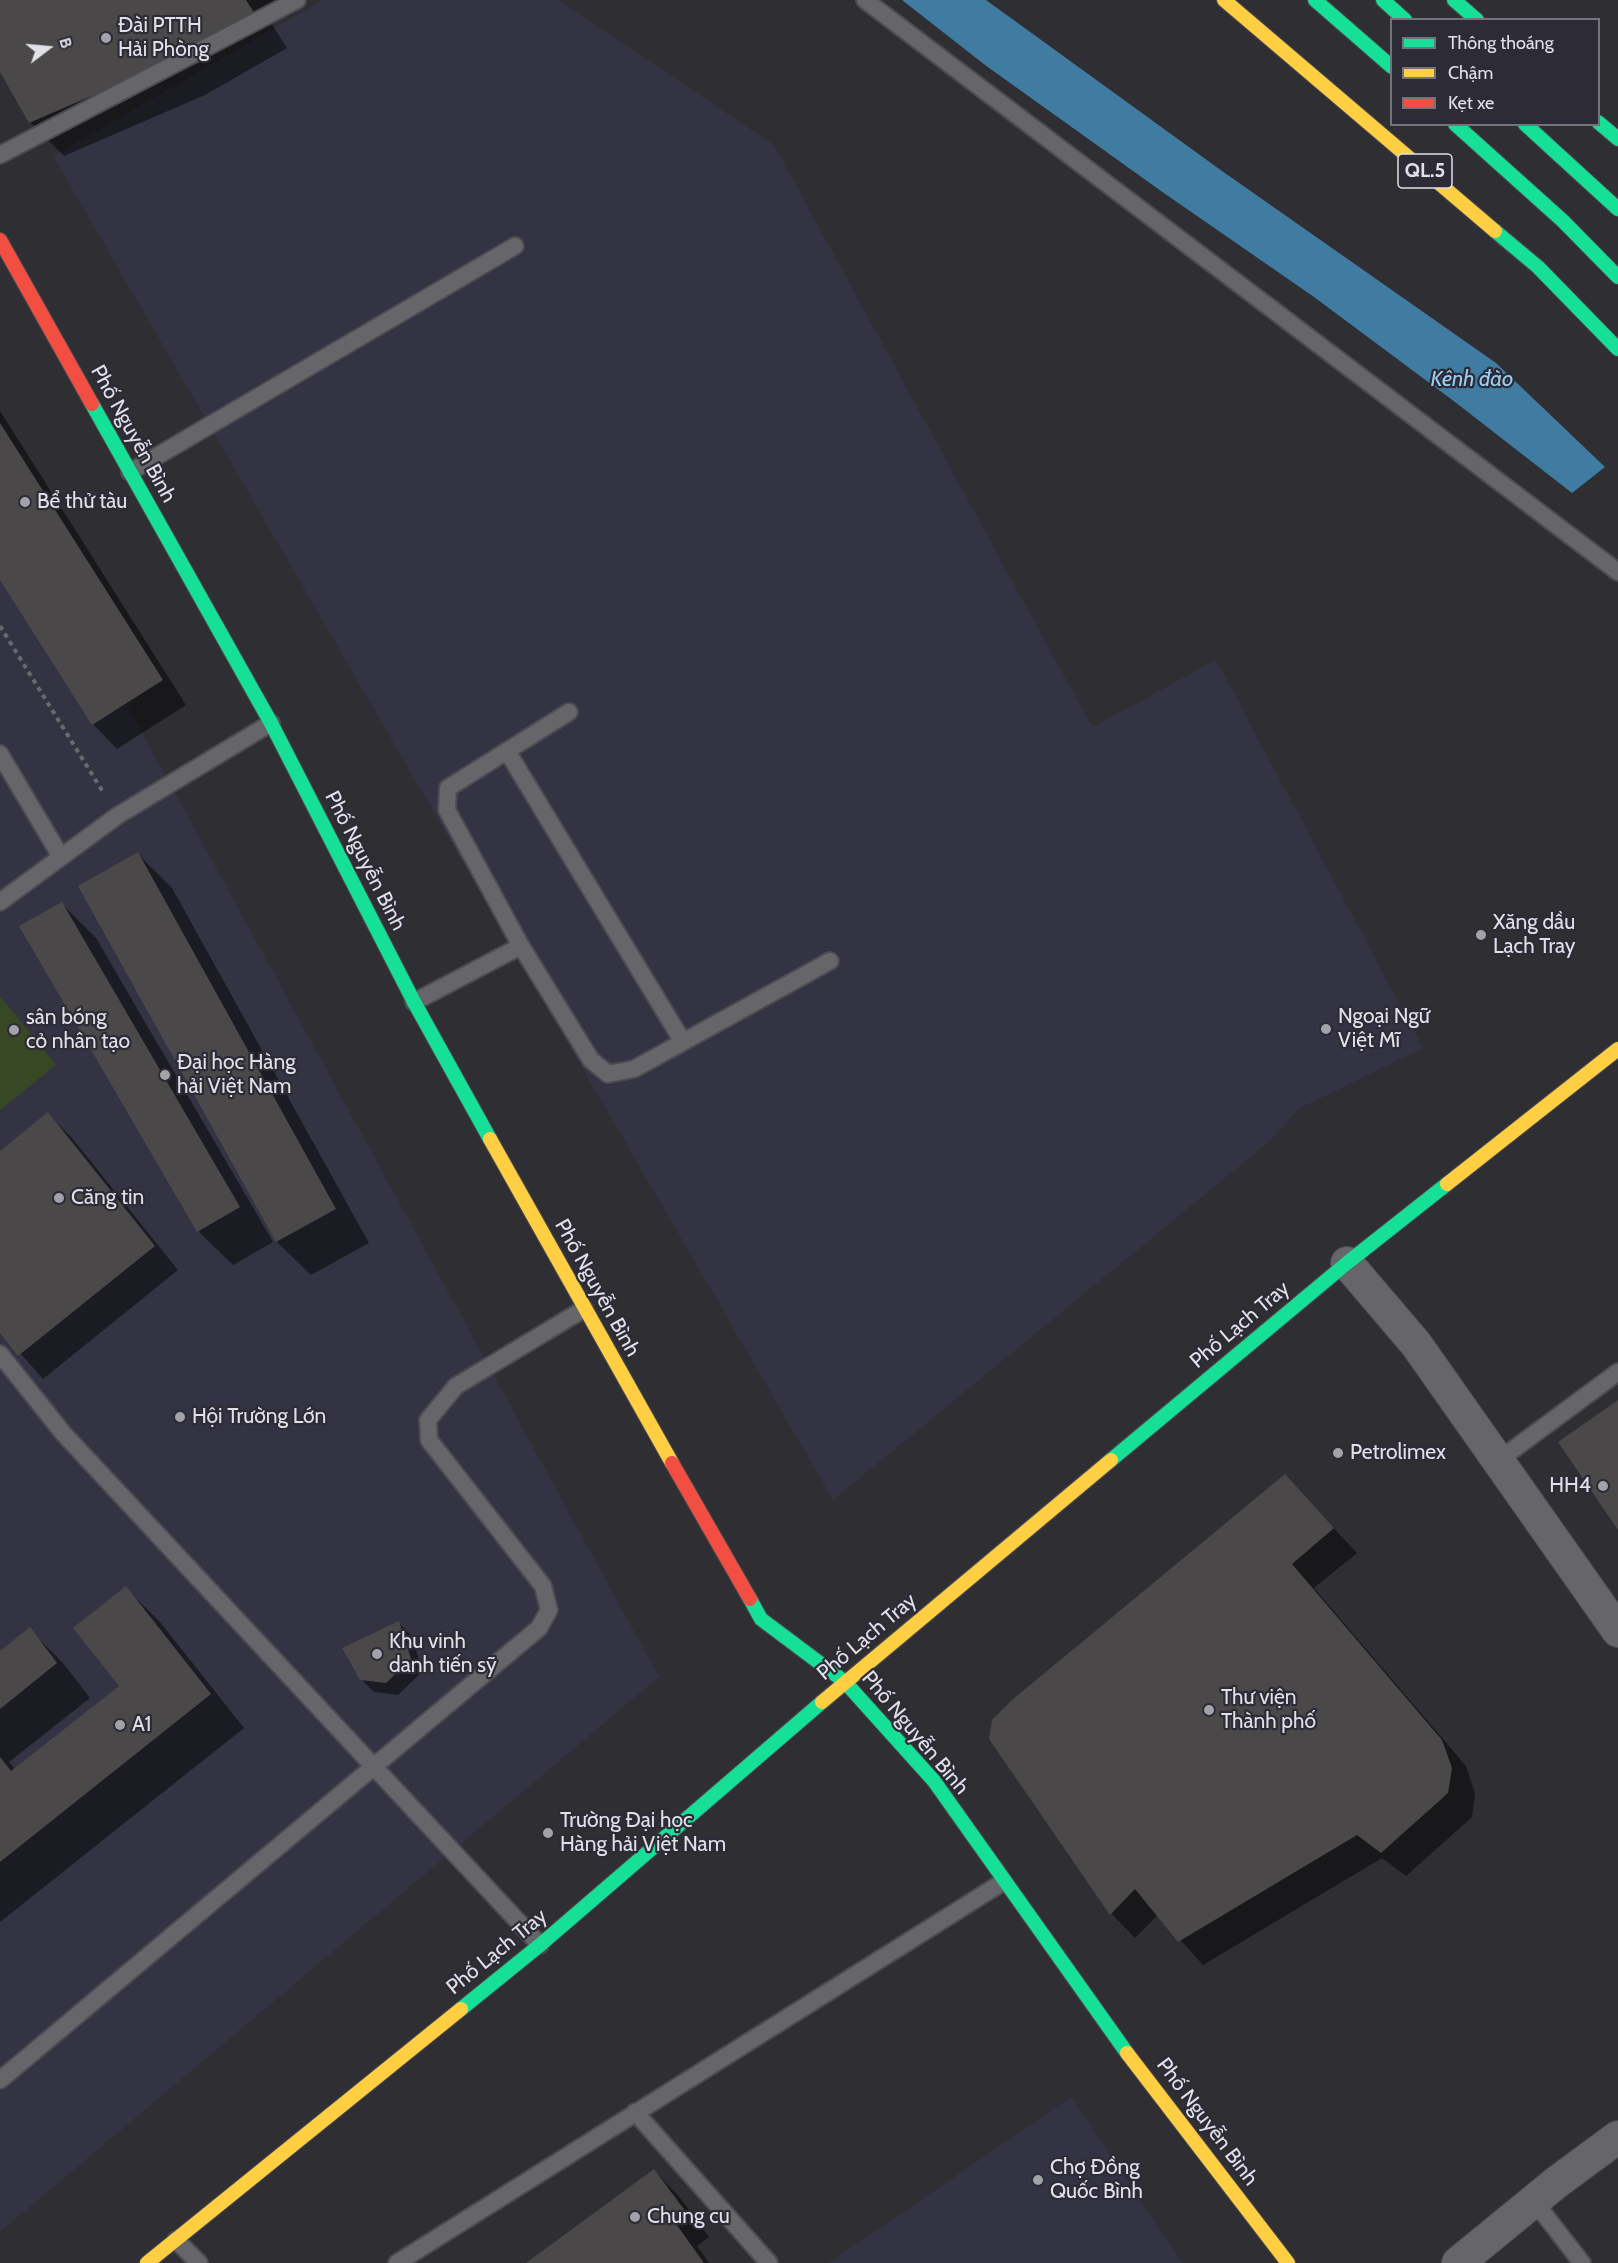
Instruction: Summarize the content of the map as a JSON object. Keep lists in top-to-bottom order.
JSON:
{
  "streets": {
    "main road": ["QL.5", "Phố Nguyễn Bình", "Phố Lạch Tray"]
  },
  "crossings": [
    ["Phố Nguyễn Bình", "Phố Lạch Tray"]
  ],
  "water": ["Kênh đào"],
  "places": [
    "Đài PTTH Hải Phòng",
    "Bể thử tàu",
    "Xăng dầu Lạch Tray",
    "Ngoại Ngữ Việt Mĩ",
    "sân bóng cỏ nhân tạo",
    "Đại học Hàng hải Việt Nam",
    "Căng tin",
    "Hội Trường Lớn",
    "Petrolimex",
    "HH4",
    "Khu vinh danh tiến sỹ",
    "Thư viện Thành phố",
    "A1",
    "Trường Đại học Hàng hải Việt Nam",
    "Chợ Đồng Quốc Bình",
    "Chung cu"
  ],
  "legend": ["Thông thoáng", "Chậm", "Kẹt xe"],
  "north": "right"
}
